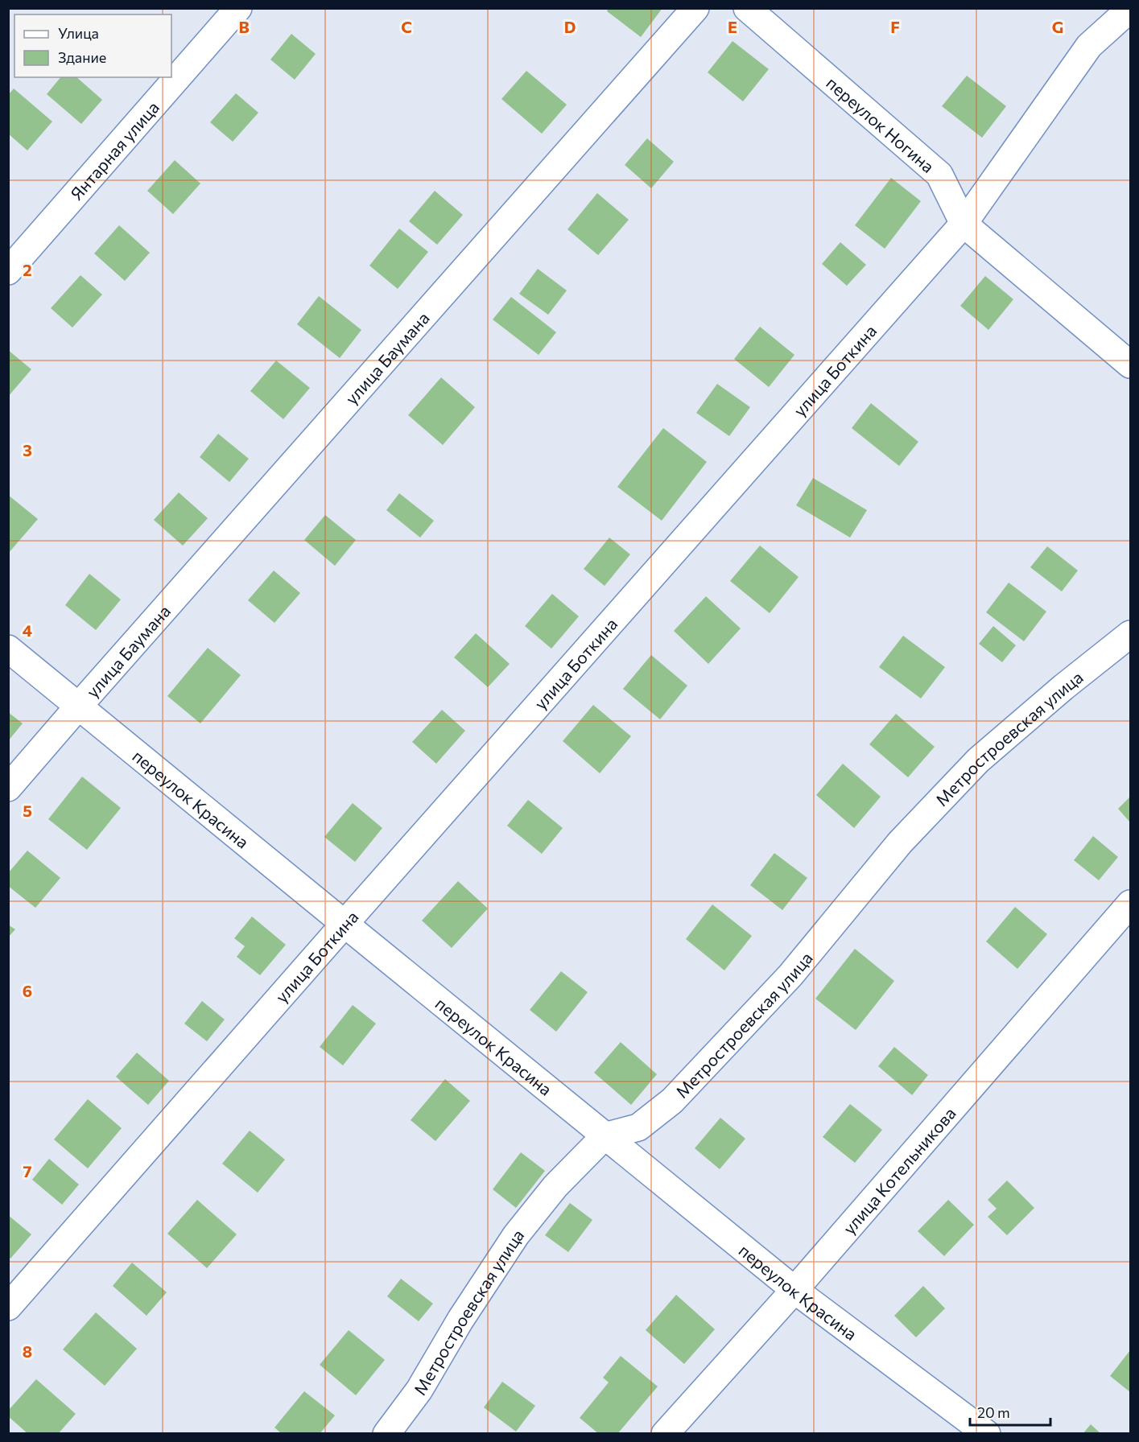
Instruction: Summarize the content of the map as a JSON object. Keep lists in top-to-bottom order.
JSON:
{
  "streets": {
    "street": [
      "переулок Ногина",
      "Янтарная улица",
      "улица Баумана",
      "улица Боткина",
      "Метростроевская улица",
      "переулок Красина",
      "улица Котельникова"
    ]
  },
  "crossings": [
    ["переулок Ногина", "улица Боткина"],
    ["улица Баумана", "переулок Красина"],
    ["улица Боткина", "переулок Красина"],
    ["Метростроевская улица", "переулок Красина"],
    ["переулок Красина", "улица Котельникова"]
  ],
  "legend": ["Улица", "Здание"],
  "scale_bar": "20 m",
  "grid": {
    "columns": [
      "B",
      "C",
      "D",
      "E",
      "F",
      "G"
    ],
    "rows": [
      "2",
      "3",
      "4",
      "5",
      "6",
      "7",
      "8"
    ]
  }
}
